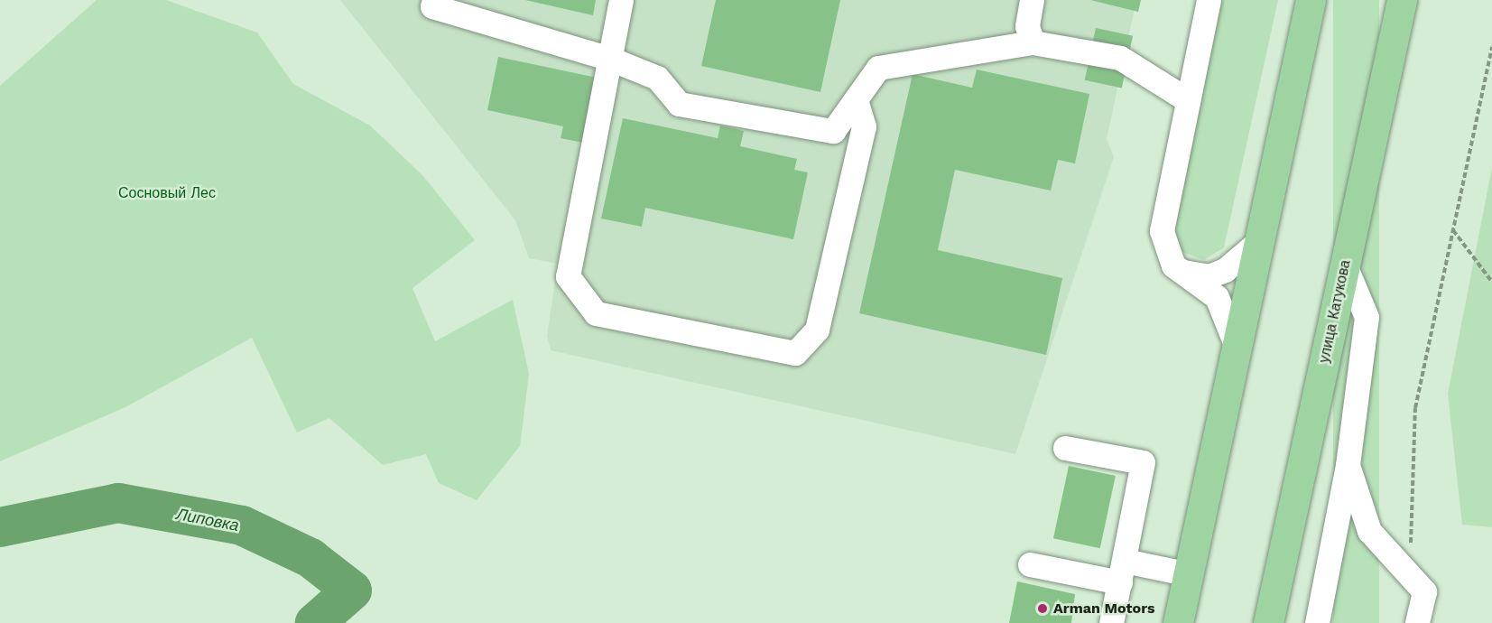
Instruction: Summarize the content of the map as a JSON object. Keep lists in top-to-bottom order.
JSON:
{
  "streets": {
    "main road": ["улица Катукова"]
  },
  "water": ["Липовка"],
  "parks": ["Сосновый Лес"],
  "places": ["Arman Motors"]
}
